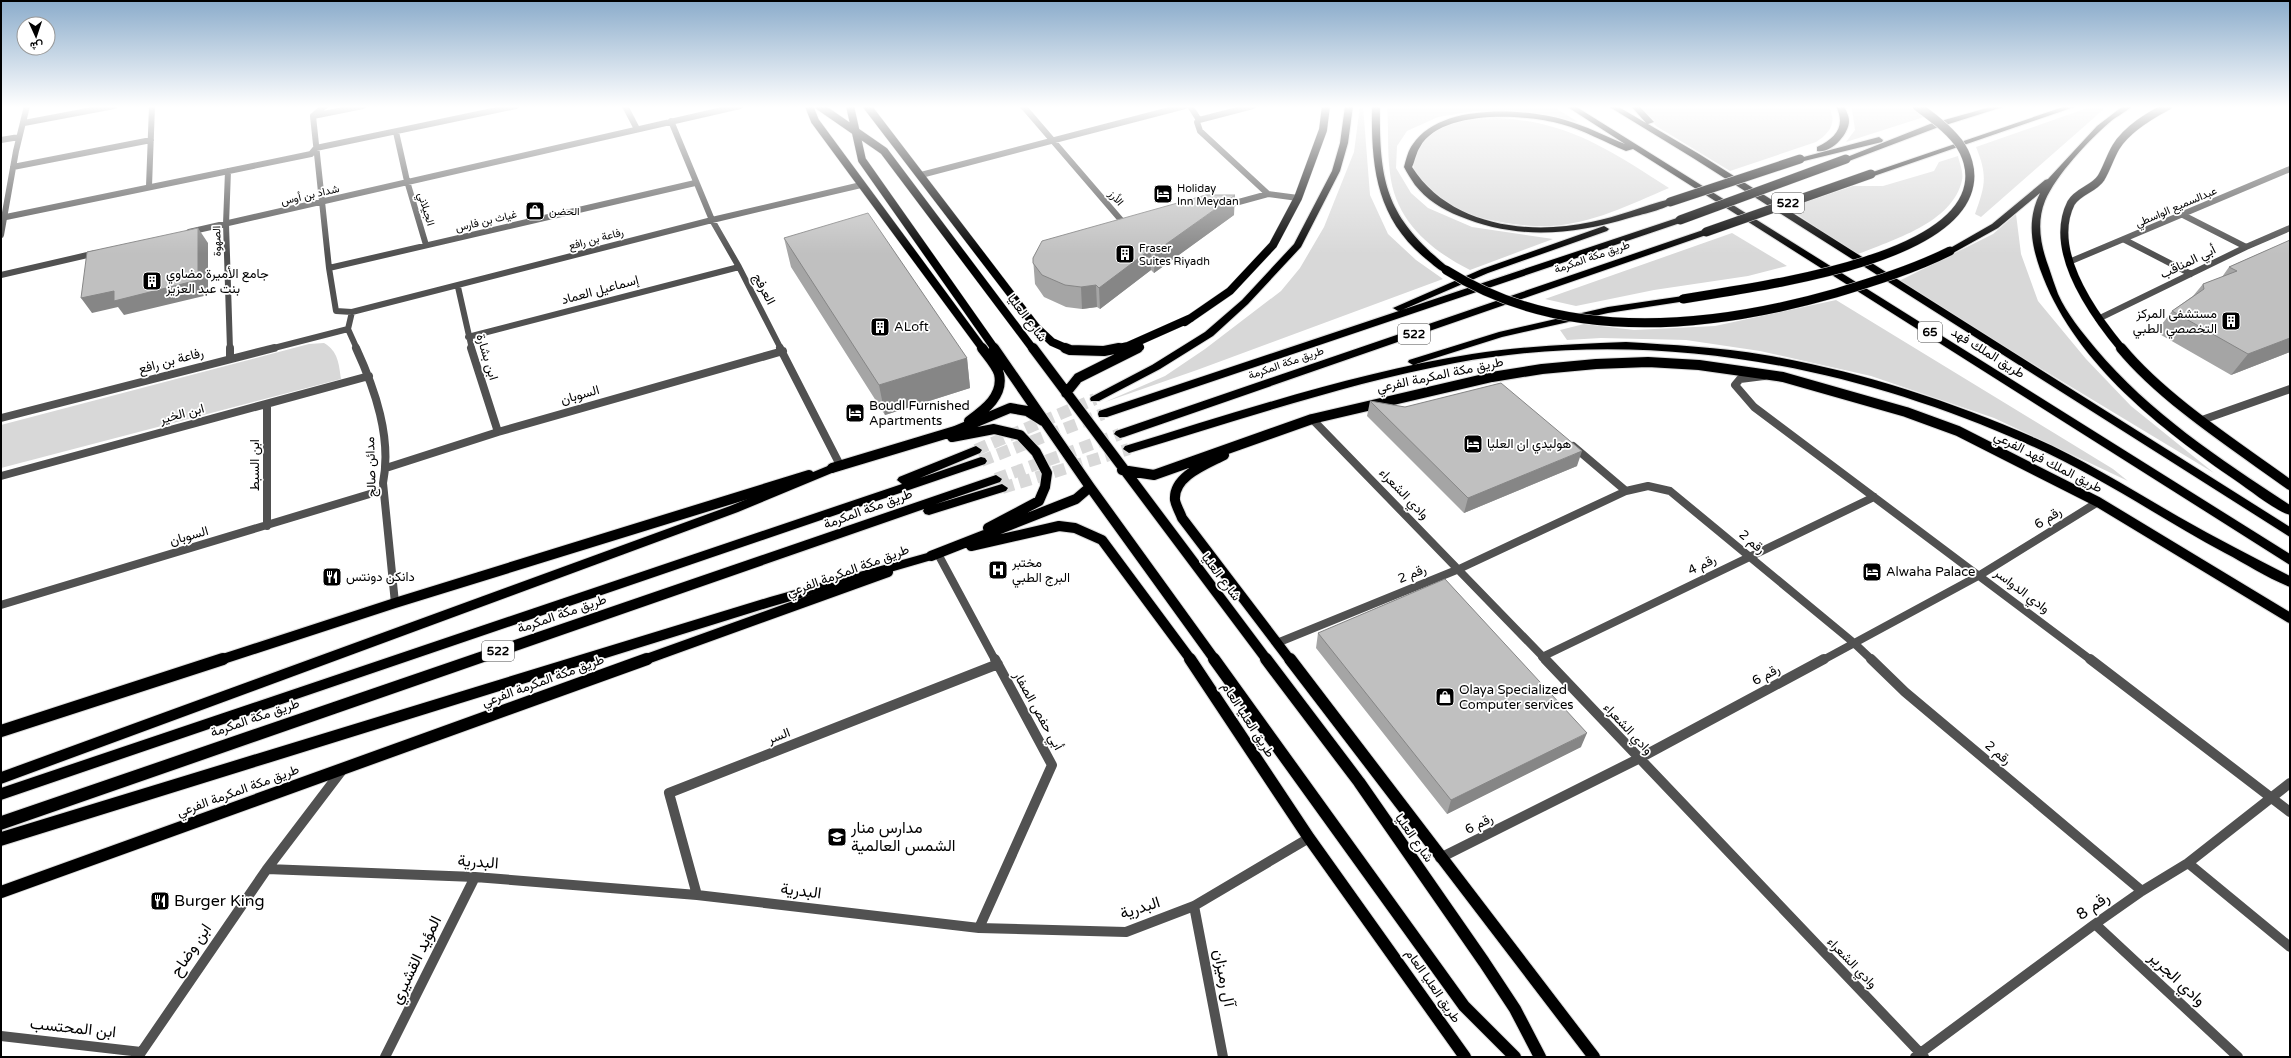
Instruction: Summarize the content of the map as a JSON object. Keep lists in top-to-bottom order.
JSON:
{
  "streets": {
    "highway": [
      "522",
      "طريق مكة المكرمة",
      "65",
      "طريق الملك فهد"
    ],
    "main road": [
      "شارع العليا",
      "طريق مكة المكرمة الفرعي",
      "طريق الملك فهد الفرعي",
      "طريق العليا العام"
    ],
    "street": [
      "شداد بن أوس",
      "الأرز",
      "عبدالسميع الواسطي",
      "الجيلاني",
      "غياث بن فارس",
      "رفاعة بن رافع",
      "الصهوة",
      "أبي المناقب",
      "العرفج",
      "إسماعيل العماد",
      "ابن بشارة",
      "السوبان",
      "ابن الخير",
      "ابن السبط",
      "مدائن صالح",
      "وادي الشعراء",
      "رقم 6",
      "رقم 2",
      "رقم 4",
      "وادي الدواسر",
      "أبي حفص الصفار",
      "السر",
      "البدرية",
      "رقم 8",
      "ابن وضاح",
      "المؤيد القشيري",
      "آل رميزان",
      "وادي الجرير",
      "ابن المحتسب"
    ]
  },
  "crossings": [
    ["شداد بن أوس", "الجيلاني"],
    ["شداد بن أوس", "الصهوة"],
    ["الجيلاني", "غياث بن فارس"],
    ["غياث بن فارس", "رفاعة بن رافع"],
    ["غياث بن فارس", "العرفج"],
    ["رفاعة بن رافع", "الصهوة"],
    ["رفاعة بن رافع", "العرفج"],
    ["رفاعة بن رافع", "ابن بشارة"],
    ["رفاعة بن رافع", "مدائن صالح"],
    ["العرفج", "إسماعيل العماد"],
    ["العرفج", "السوبان"],
    ["إسماعيل العماد", "ابن بشارة"],
    ["شارع العليا", "طريق مكة المكرمة الفرعي"],
    ["ابن بشارة", "السوبان"],
    ["طريق مكة المكرمة الفرعي", "طريق الملك فهد الفرعي"],
    ["طريق مكة المكرمة الفرعي", "وادي الشعراء"],
    ["طريق مكة المكرمة الفرعي", "وادي الدواسر"],
    ["طريق مكة المكرمة الفرعي", "أبي حفص الصفار"],
    ["طريق مكة المكرمة الفرعي", "طريق العليا العام"],
    ["طريق مكة المكرمة الفرعي", "ابن وضاح"],
    ["السوبان", "ابن السبط"],
    ["السوبان", "مدائن صالح"],
    ["ابن الخير", "ابن السبط"],
    ["ابن الخير", "مدائن صالح"],
    ["طريق الملك فهد الفرعي", "رقم 6"],
    ["طريق الملك فهد الفرعي", "وادي الدواسر"],
    ["وادي الشعراء", "رقم 6"],
    ["وادي الشعراء", "رقم 2"],
    ["وادي الشعراء", "رقم 4"],
    ["وادي الشعراء", "رقم 8"],
    ["رقم 6", "رقم 2"],
    ["رقم 6", "وادي الدواسر"],
    ["رقم 2", "رقم 4"],
    ["رقم 2", "رقم 8"],
    ["رقم 4", "وادي الدواسر"],
    ["وادي الدواسر", "رقم 8"],
    ["أبي حفص الصفار", "طريق العليا العام"],
    ["أبي حفص الصفار", "السر"],
    ["أبي حفص الصفار", "البدرية"],
    ["طريق العليا العام", "البدرية"],
    ["السر", "البدرية"],
    ["البدرية", "ابن وضاح"],
    ["البدرية", "المؤيد القشيري"],
    ["البدرية", "آل رميزان"],
    ["رقم 8", "وادي الجرير"],
    ["ابن وضاح", "ابن المحتسب"]
  ],
  "places": {
    "hotel": [
      "Holiday Inn Meydan",
      "Boudl Furnished Apartments",
      "هوليدي ان العليا",
      "Alwaha Palace"
    ],
    "shop": ["الحضن", "Olaya Specialized Computer services"],
    "building": [
      "Fraser Suites Riyadh",
      "جامع الأميرة مضاوي بنت عبد العزيز",
      "مستشفى المركز التخصصي الطبي",
      "ALoft"
    ],
    "hospital": ["مختبر البرج الطبي"],
    "restaurant": ["دانكن دونتس", "Burger King"],
    "school or university": ["مدارس منار الشمس العالمية"]
  },
  "north": "bottom"
}
